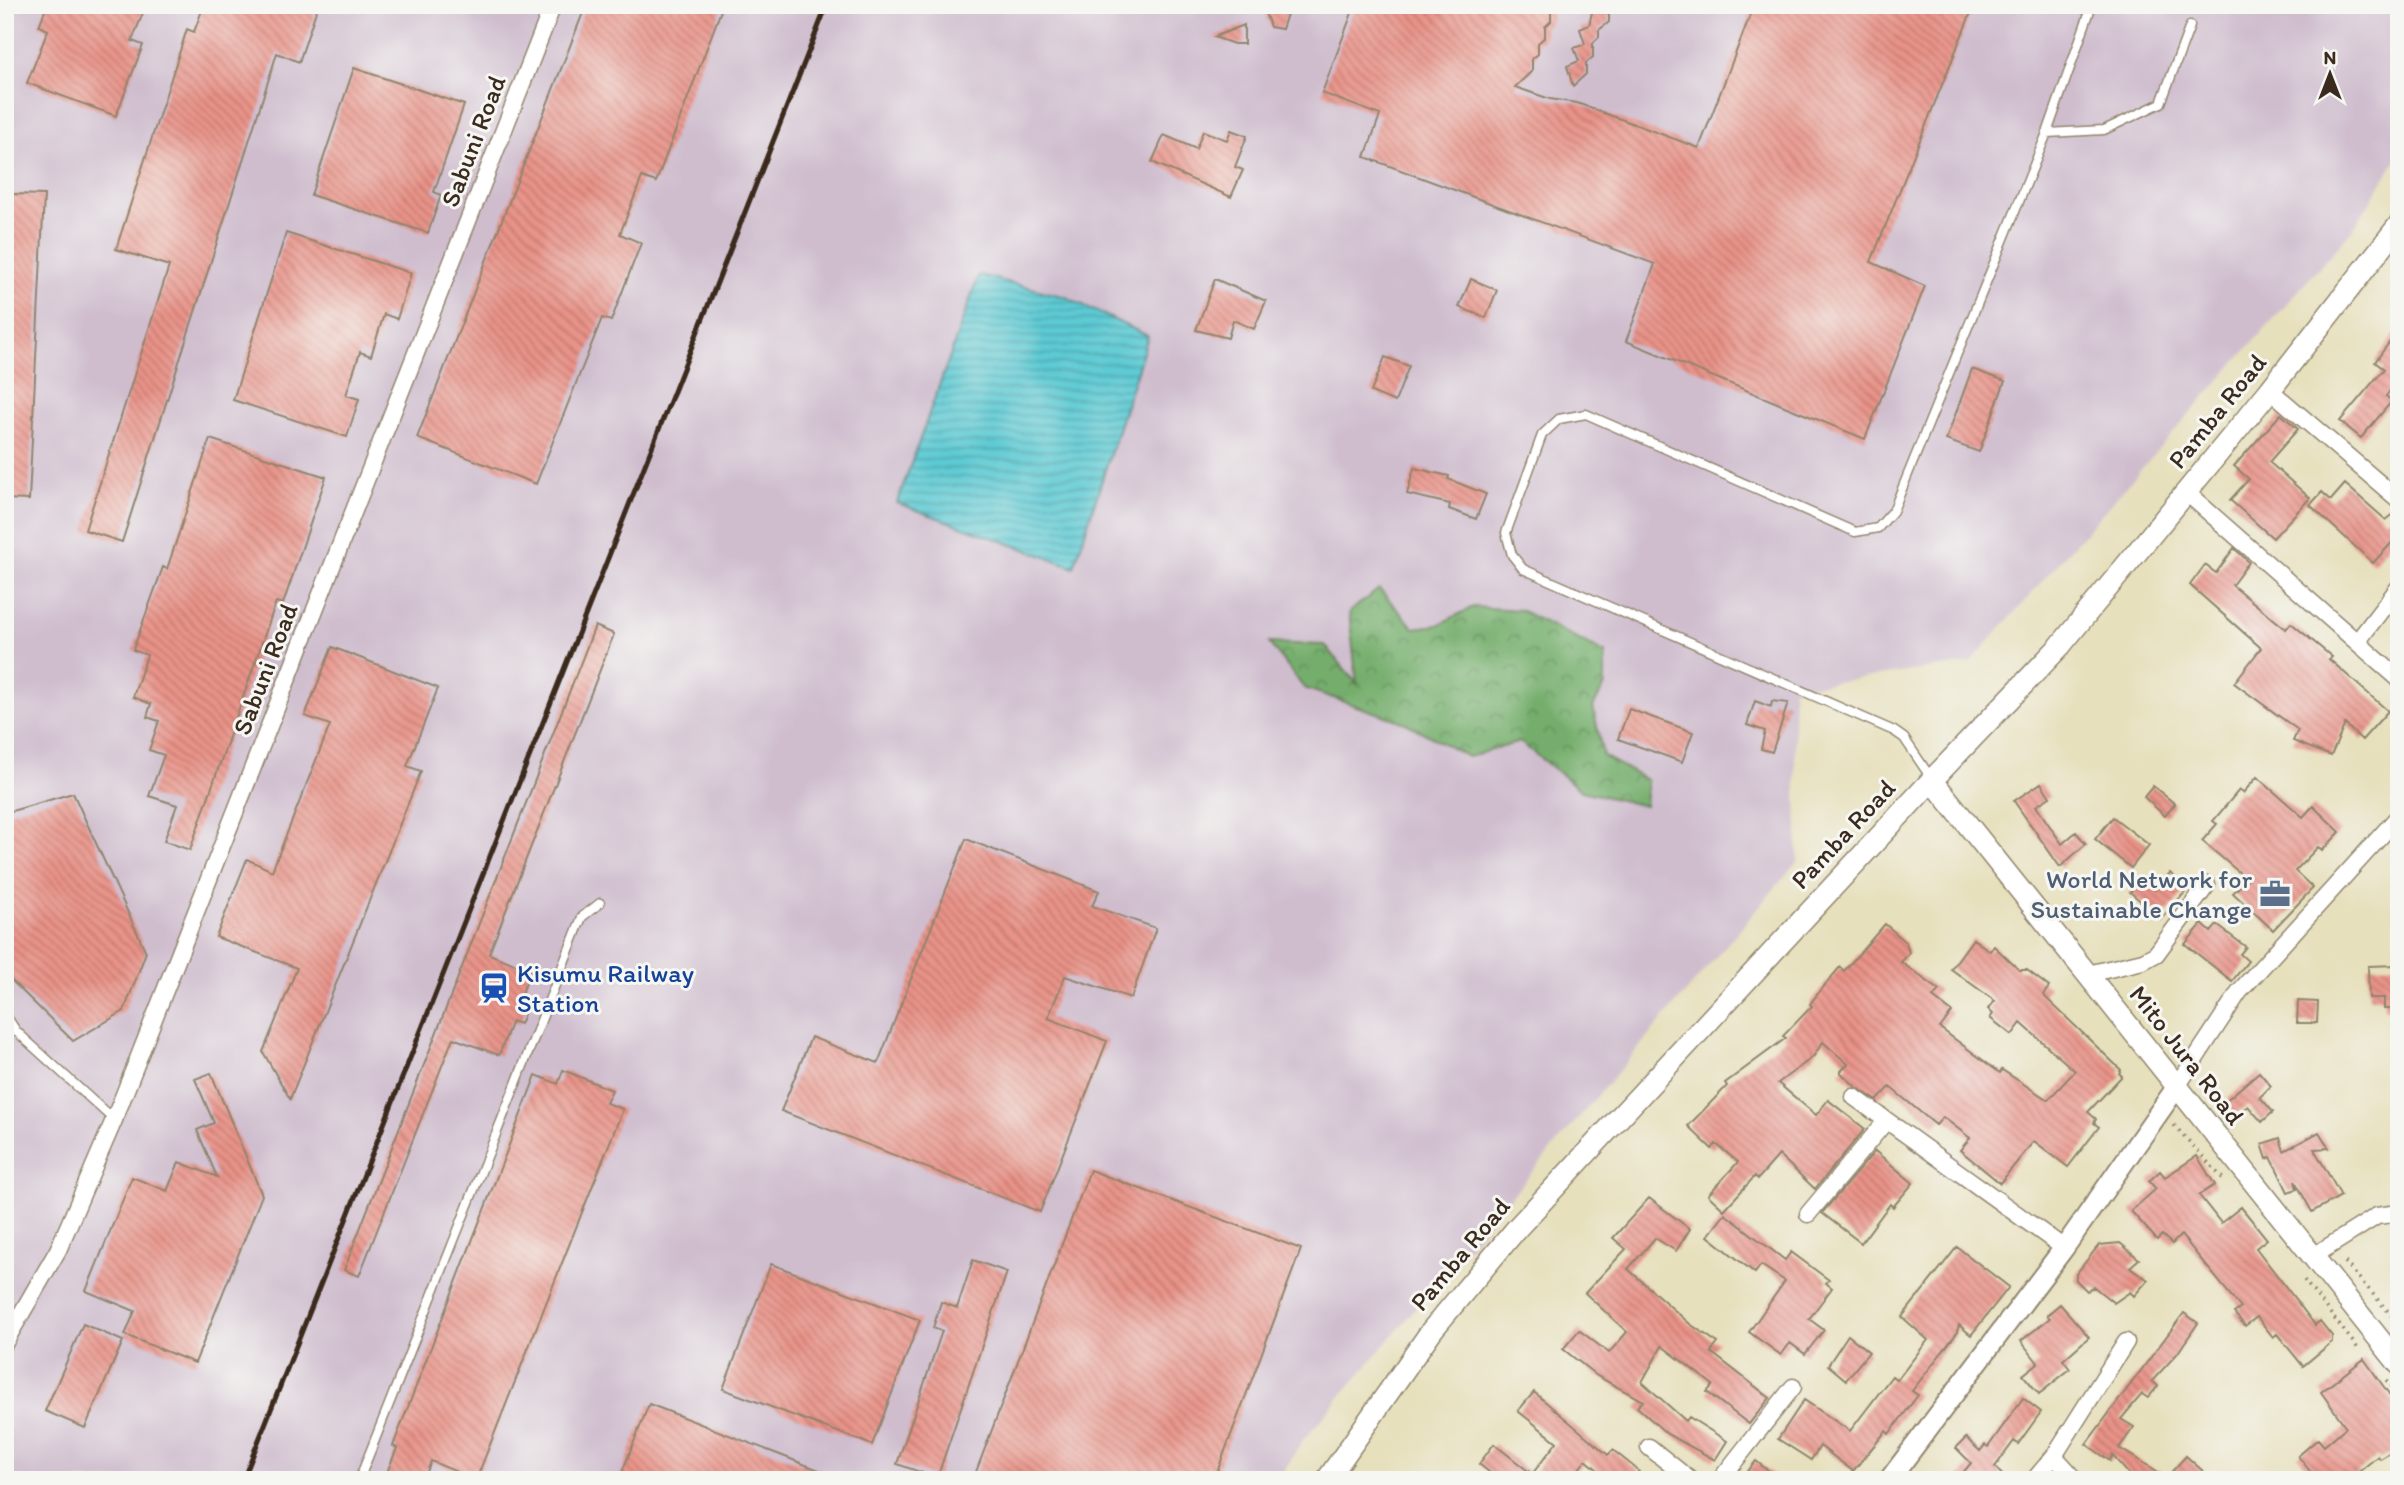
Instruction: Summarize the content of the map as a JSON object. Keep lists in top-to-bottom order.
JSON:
{
  "streets": {
    "main road": ["Pamba Road", "Mito Jura Road"],
    "street": ["Sabuni Road"]
  },
  "crossings": [
    ["Pamba Road", "Mito Jura Road"]
  ],
  "places": {
    "office": ["World Network for Sustainable Change"],
    "station": ["Kisumu Railway Station"]
  },
  "north": "top"
}
